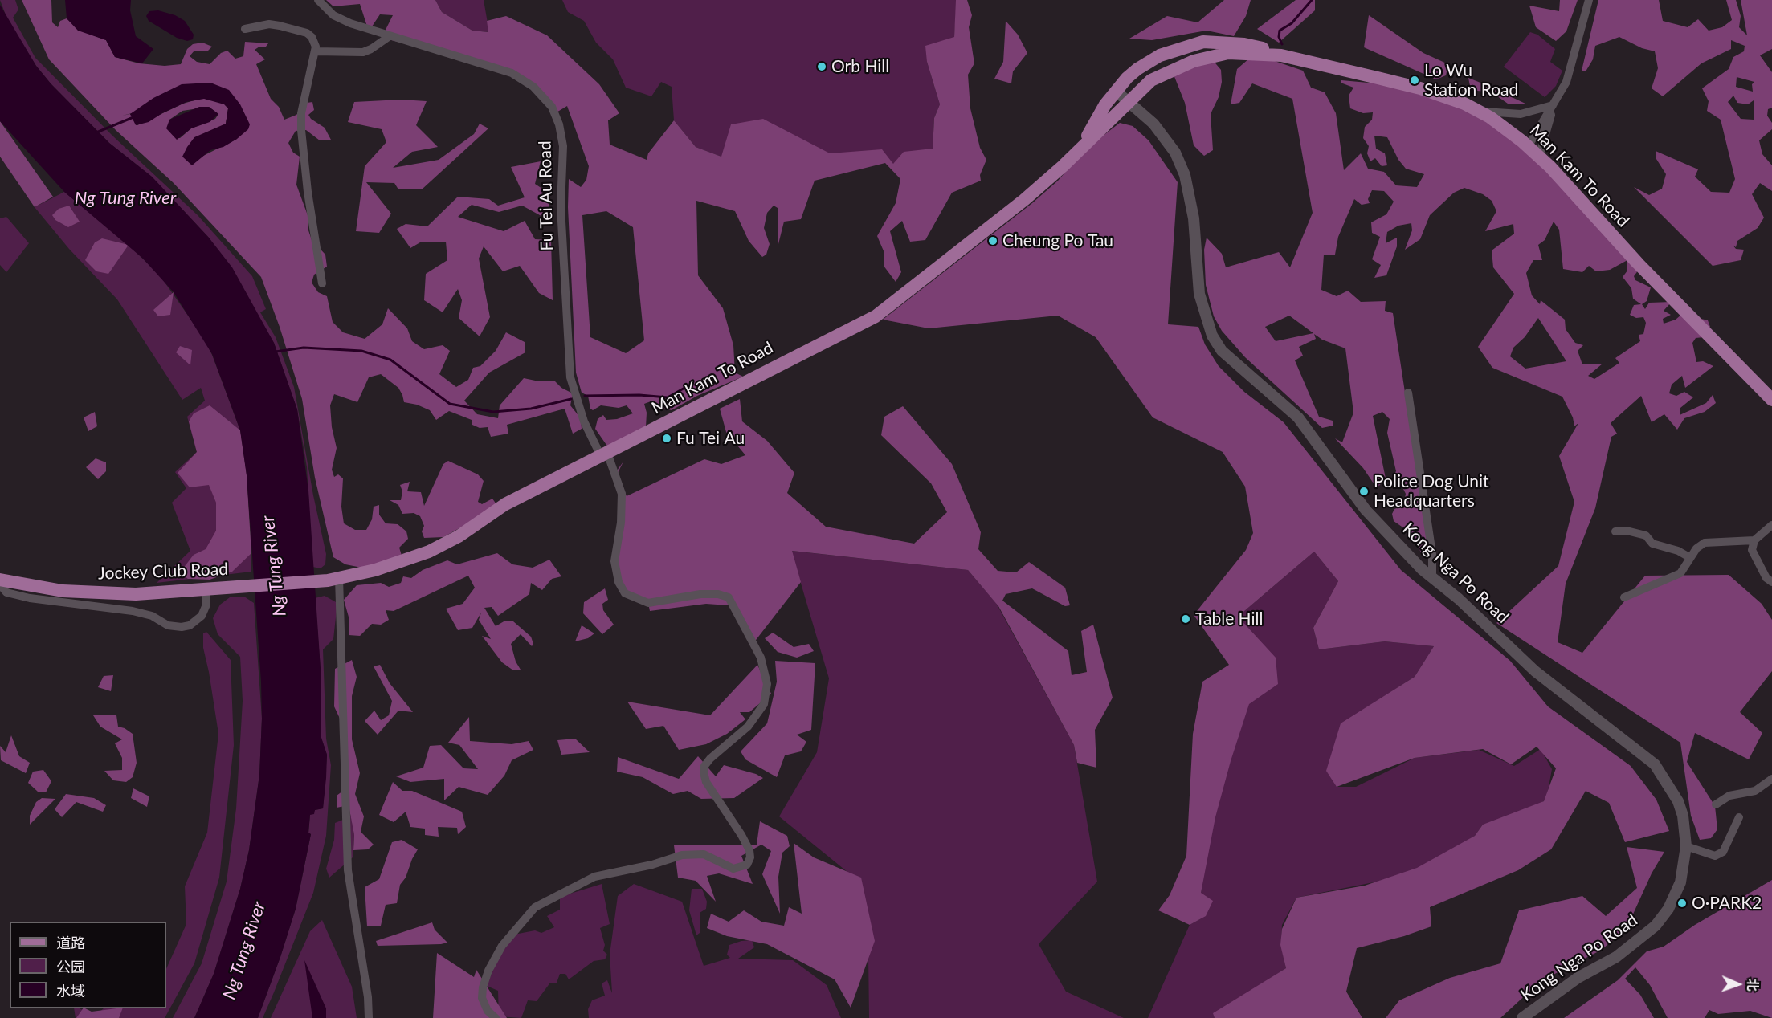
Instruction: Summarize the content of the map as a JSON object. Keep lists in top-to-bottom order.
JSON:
{
  "streets": {
    "main road": ["Man Kam To Road", "Jockey Club Road"],
    "street": ["Fu Tei Au Road", "Kong Nga Po Road"]
  },
  "crossings": [
    ["Man Kam To Road", "Fu Tei Au Road"],
    ["Man Kam To Road", "Jockey Club Road"],
    ["Man Kam To Road", "Kong Nga Po Road"]
  ],
  "water": ["Ng Tung River"],
  "places": [
    "Orb Hill",
    "Lo Wu Station Road",
    "Cheung Po Tau",
    "Fu Tei Au",
    "Police Dog Unit Headquarters",
    "Table Hill",
    "O·PARK2"
  ],
  "legend": ["道路", "公园", "水域"],
  "north": "right"
}
